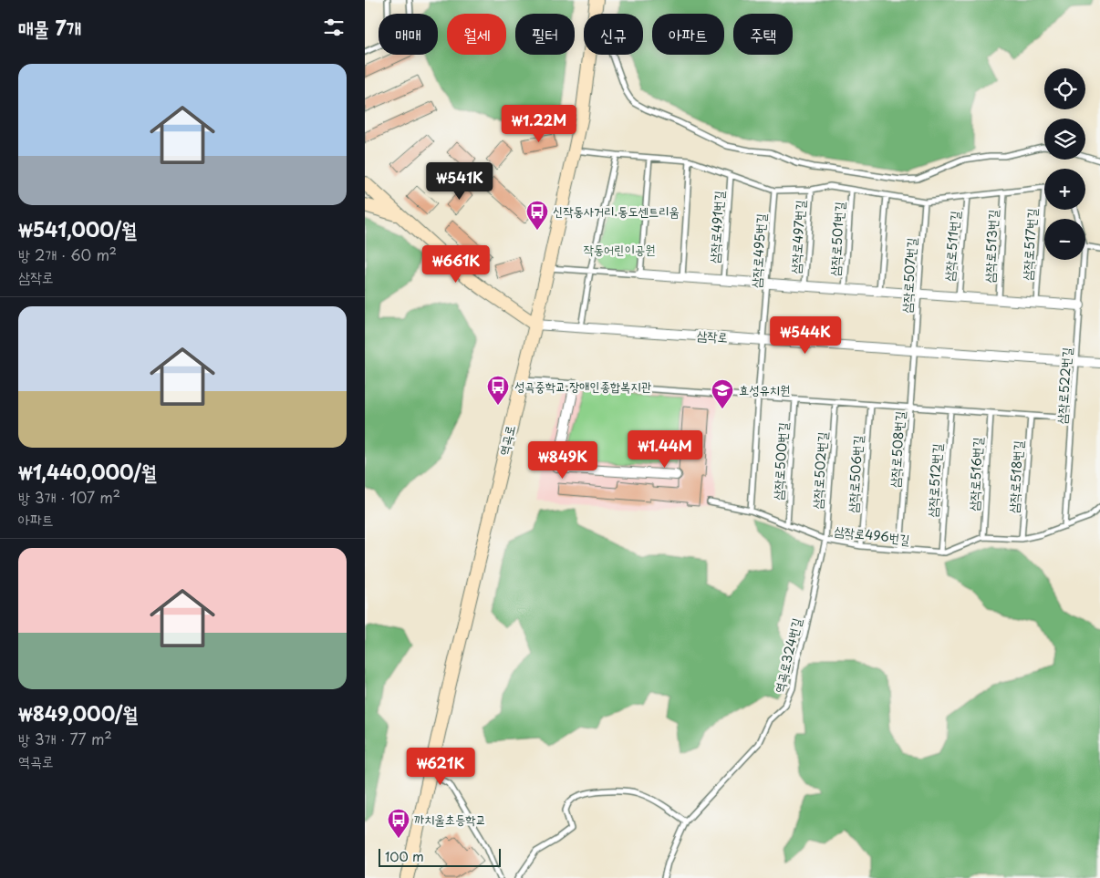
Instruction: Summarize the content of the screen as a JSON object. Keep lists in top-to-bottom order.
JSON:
{
  "streets": {
    "street": ["삼작로", "역곡로"],
    "lane": [
      "삼작로491번길",
      "삼작로497번길",
      "삼작로501번길",
      "삼작로517번길",
      "삼작로511번길",
      "삼작로513번길",
      "삼작로495번길",
      "삼작로507번길",
      "삼작로522번길",
      "삼작로508번길",
      "삼작로500번길",
      "삼작로502번길",
      "삼작로506번길",
      "삼작로516번길",
      "삼작로518번길",
      "삼작로512번길",
      "삼작로496번길",
      "역곡로324번길"
    ]
  },
  "crossings": [
    ["삼작로495번길", "삼작로"],
    ["삼작로507번길", "삼작로"],
    ["삼작로507번길", "삼작로508번길"],
    ["삼작로", "삼작로522번길"],
    ["삼작로", "역곡로"],
    ["삼작로", "삼작로508번길"],
    ["삼작로522번길", "삼작로496번길"],
    ["삼작로508번길", "삼작로496번길"],
    ["삼작로500번길", "삼작로496번길"],
    ["삼작로502번길", "삼작로496번길"],
    ["삼작로502번길", "역곡로324번길"],
    ["삼작로506번길", "삼작로496번길"],
    ["삼작로516번길", "삼작로496번길"],
    ["삼작로518번길", "삼작로496번길"],
    ["삼작로512번길", "삼작로496번길"],
    ["삼작로496번길", "역곡로324번길"]
  ],
  "parks": ["작동어린이공원"],
  "places": {
    "bus stop": ["신작동사거리.동도센트리움", "성곡중학교.장애인종합복지관", "까치울초등학교"],
    "school or university": ["효성유치원"]
  },
  "scale_bar": "100 m",
  "page": {
    "heading": "매물 7개",
    "chip": [
      "매매",
      "월세",
      "필터",
      "신규",
      "아파트",
      "주택"
    ],
    "list": [
      {
        "name": "₩541,000/월",
        "note": "방 2개 · 60 m² · 삼작로"
      },
      {
        "name": "₩1,440,000/월",
        "note": "방 3개 · 107 m² · 아파트"
      },
      {
        "name": "₩849,000/월",
        "note": "방 3개 · 77 m² · 역곡로"
      }
    ],
    "map_buttons": ["+", "−"],
    "price": [
      "₩1.22M",
      "₩541K",
      "₩661K",
      "₩544K",
      "₩1.44M",
      "₩849K",
      "₩621K"
    ],
    "scale": "100 m"
  }
}
